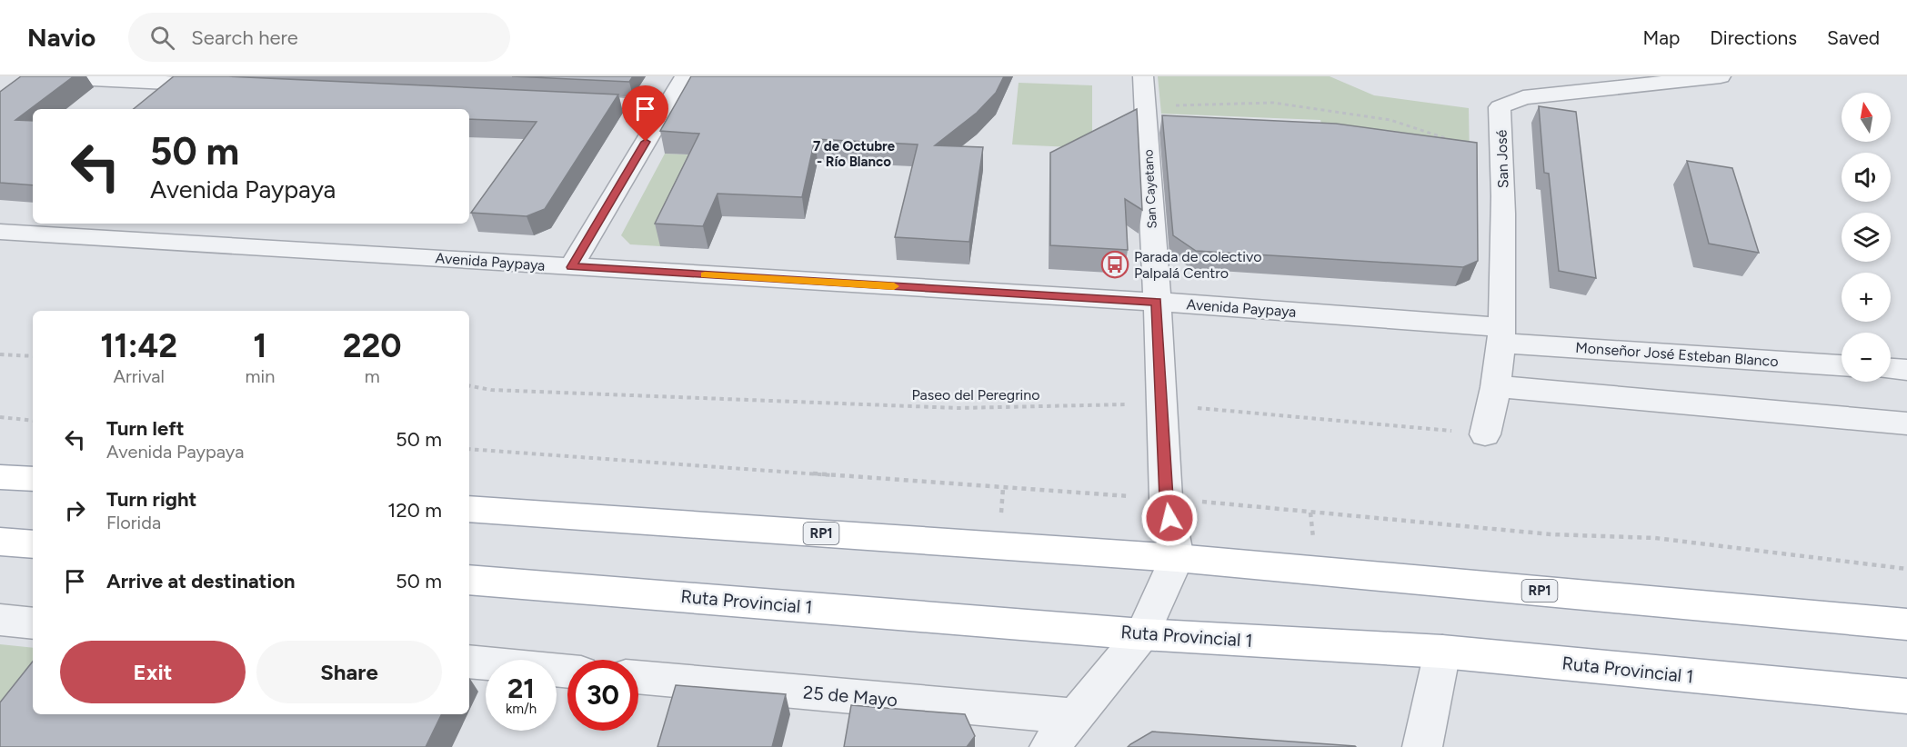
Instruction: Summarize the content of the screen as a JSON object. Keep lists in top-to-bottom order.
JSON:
{
  "streets": {
    "main road": ["RP1", "Ruta Provincial 1"],
    "street": [
      "San José",
      "San Cayetano",
      "Avenida Paypaya",
      "Monseñor José Esteban Blanco",
      "25 de Mayo"
    ],
    "path": ["Paseo del Peregrino"]
  },
  "crossings": [
    ["San José", "Avenida Paypaya"],
    ["San José", "Monseñor José Esteban Blanco"],
    ["San José", "Paseo del Peregrino"],
    ["San Cayetano", "Avenida Paypaya"],
    ["San Cayetano", "Paseo del Peregrino"],
    ["San Cayetano", "RP1"],
    ["Avenida Paypaya", "Monseñor José Esteban Blanco"]
  ],
  "districts": ["7 de Octubre - Río Blanco"],
  "places": {
    "bus stop": ["Parada de colectivo Palpalá Centro"]
  },
  "north": "top",
  "page": {
    "header": "Navio",
    "search": "Search here",
    "nav": ["Map", "Directions", "Saved"],
    "map_buttons": ["+", "−"],
    "turn": ["50 m", "Avenida Paypaya"],
    "eta": [
      "11:42",
      "Arrival",
      "1",
      "min",
      "220",
      "m"
    ],
    "list": [
      {
        "name": "Turn left",
        "note": "Avenida Paypaya",
        "value": "50 m"
      },
      {
        "name": "Turn right",
        "note": "Florida",
        "value": "120 m"
      },
      {
        "name": "Arrive at destination",
        "value": "50 m"
      }
    ],
    "buttons": ["Exit", "Share"],
    "speed": "21 km/h",
    "limit": "30"
  }
}
